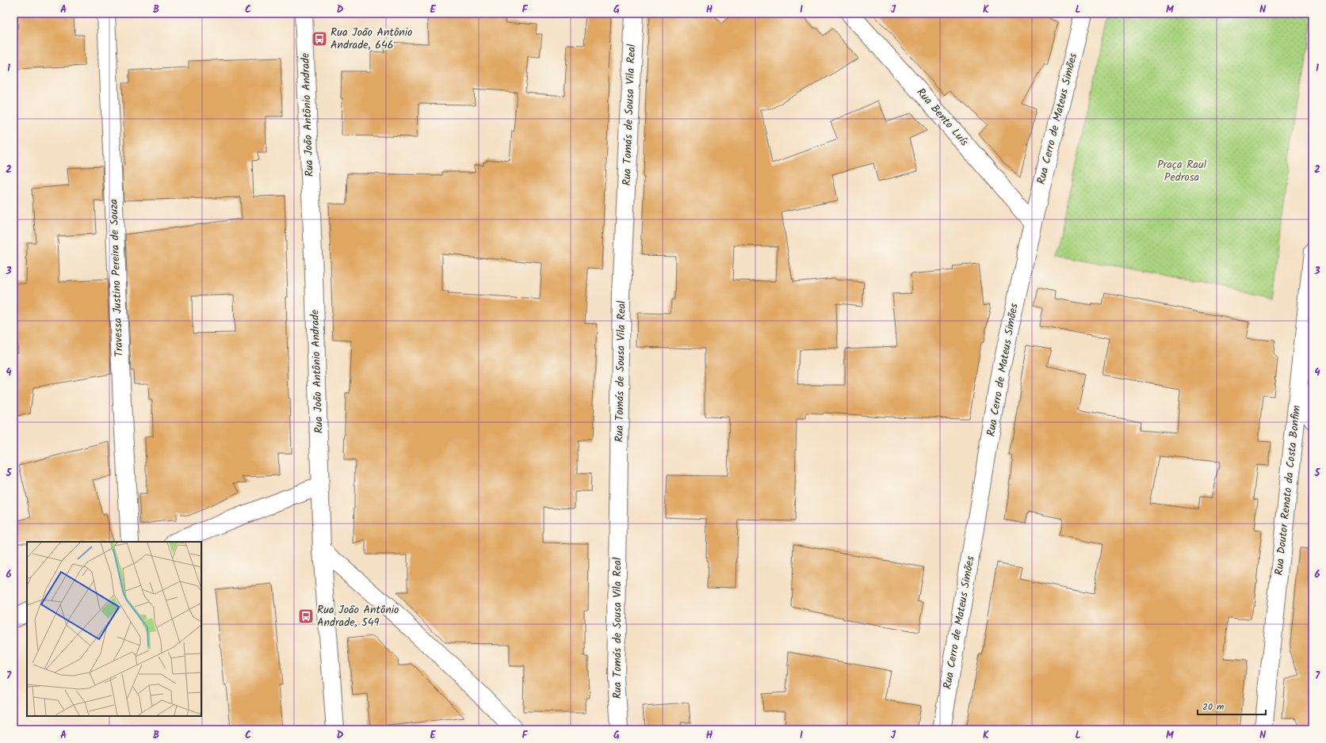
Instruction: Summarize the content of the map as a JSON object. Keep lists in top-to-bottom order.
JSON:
{
  "streets": {
    "street": [
      "Rua João Antônio Andrade",
      "Rua Tomás de Sousa Vila Real",
      "Rua Bento Luís",
      "Rua Cerro de Mateus Simões",
      "Travessa Justino Pereira de Souza",
      "Rua Doutor Renato da Costa Bonfim"
    ]
  },
  "crossings": [
    ["Rua Bento Luís", "Rua Cerro de Mateus Simões"]
  ],
  "parks": ["Praça Raul Pedrosa"],
  "places": {
    "bus stop": ["Rua João Antônio Andrade, 646", "Rua João Antônio Andrade, 549"]
  },
  "scale_bar": "20 m",
  "grid": {
    "columns": [
      "A",
      "B",
      "C",
      "D",
      "E",
      "F",
      "G",
      "H",
      "I",
      "J",
      "K",
      "L",
      "M",
      "N"
    ],
    "rows": [
      "1",
      "2",
      "3",
      "4",
      "5",
      "6",
      "7"
    ]
  }
}
